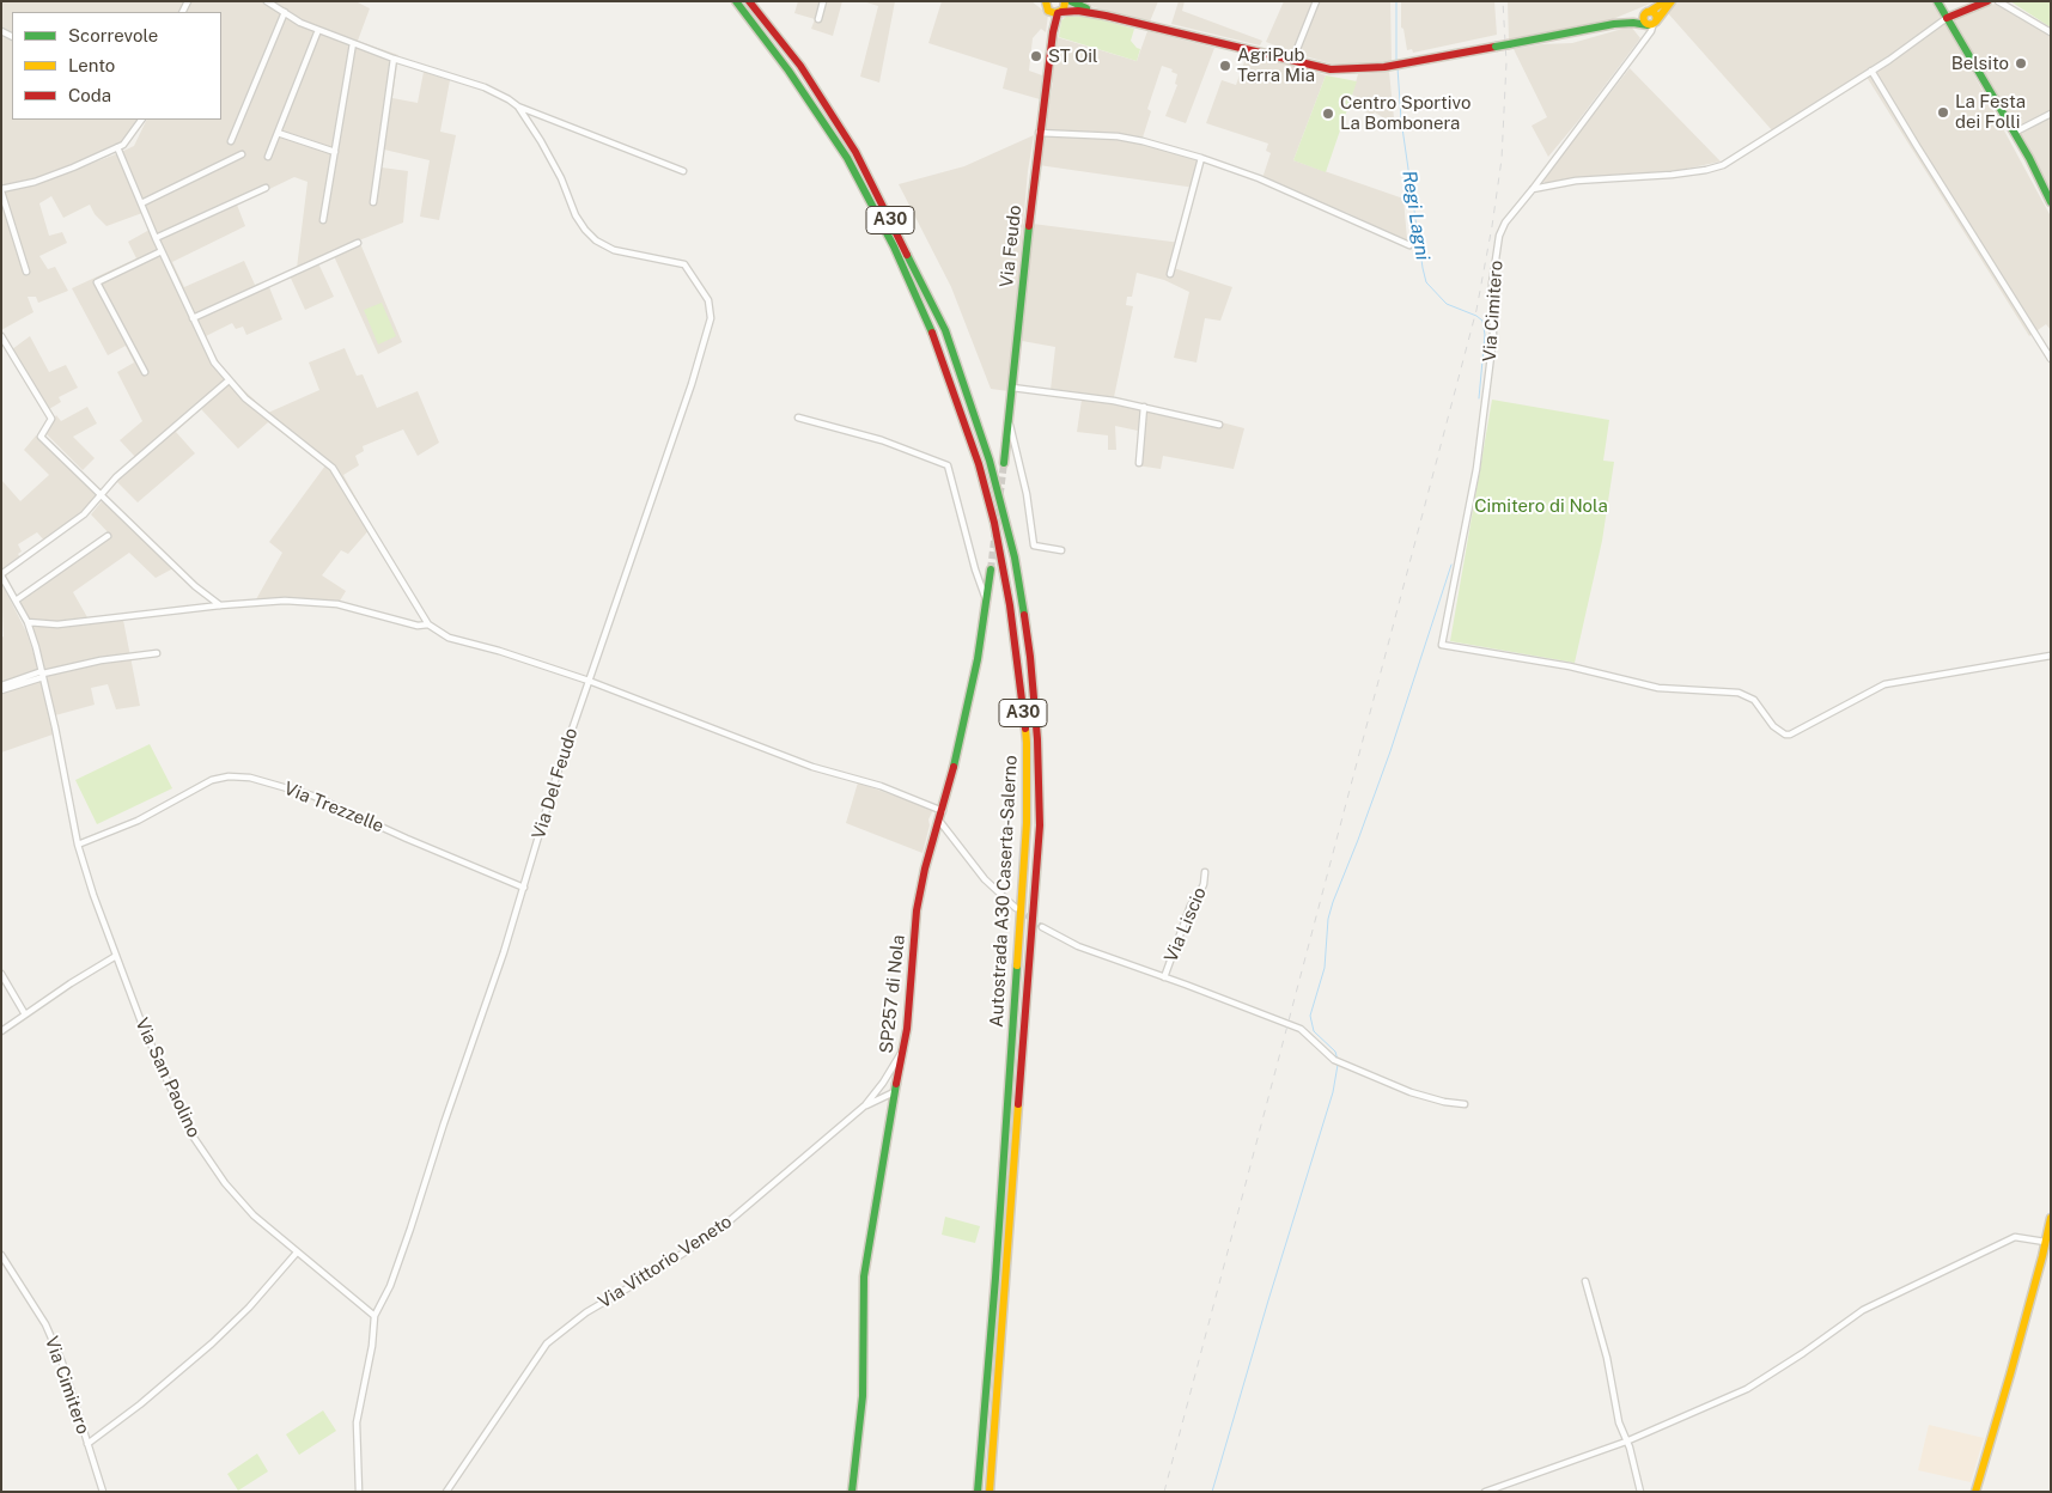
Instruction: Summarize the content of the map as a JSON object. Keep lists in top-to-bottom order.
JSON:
{
  "streets": {
    "main road": [
      "A30",
      "Via Feudo",
      "Autostrada A30 Caserta-Salerno",
      "SP257 di Nola"
    ],
    "street": [
      "Via Cimitero",
      "Via Del Feudo",
      "Via Trezzelle",
      "Via Liscio",
      "Via San Paolino",
      "Via Vittorio Veneto"
    ]
  },
  "crossings": [
    ["Via Del Feudo", "Via Trezzelle"],
    ["Via Trezzelle", "Via San Paolino"],
    ["SP257 di Nola", "Via Vittorio Veneto"]
  ],
  "water": ["Regi Lagni"],
  "parks": ["Cimitero di Nola"],
  "places": [
    "ST Oil",
    "Belsito",
    "AgriPub Terra Mia",
    "La Festa dei Folli",
    "Centro Sportivo La Bombonera"
  ],
  "legend": ["Scorrevole", "Lento", "Coda"]
}
